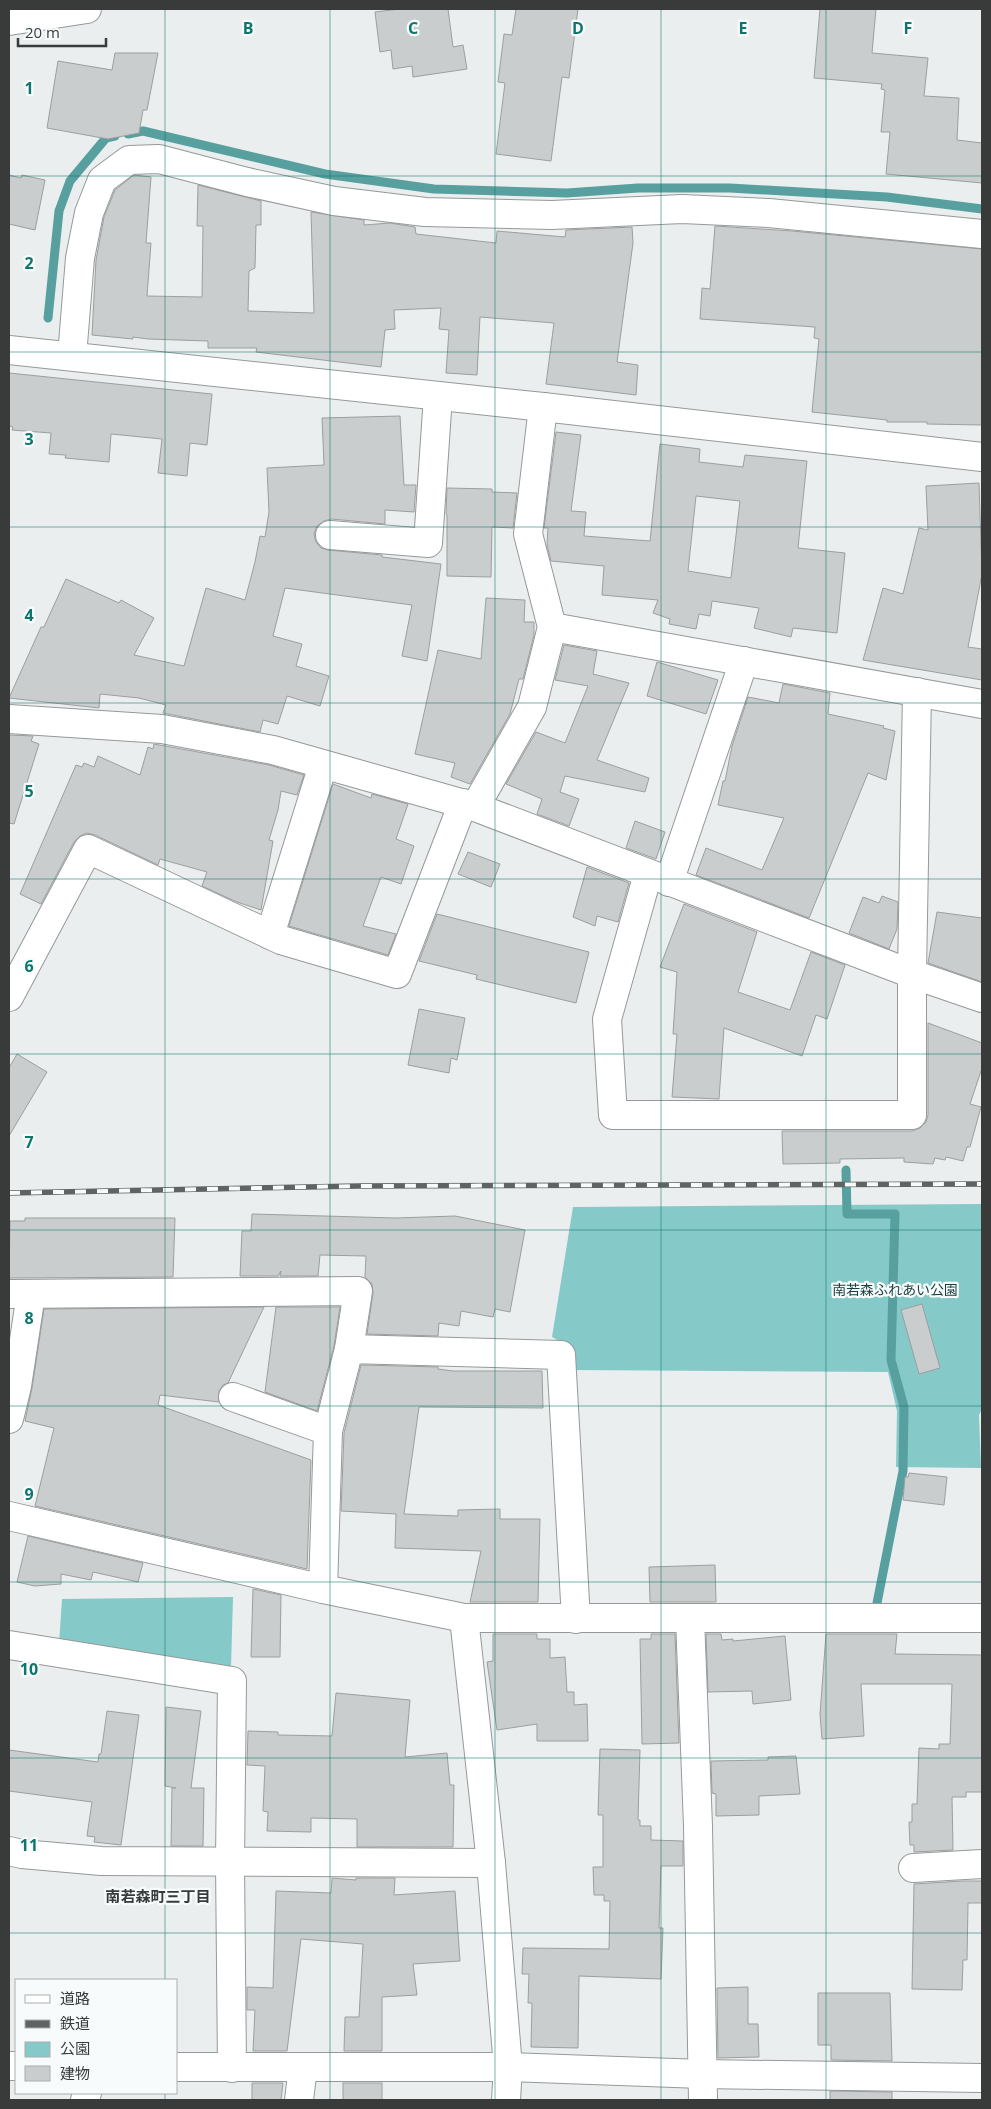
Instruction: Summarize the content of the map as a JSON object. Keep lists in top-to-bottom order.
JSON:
{
  "districts": ["南若森町三丁目"],
  "parks": ["南若森ふれあい公園"],
  "legend": [
    "道路",
    "鉄道",
    "公園",
    "建物"
  ],
  "scale_bar": "20 m",
  "grid": {
    "columns": [
      "B",
      "C",
      "D",
      "E",
      "F"
    ],
    "rows": [
      "1",
      "2",
      "3",
      "4",
      "5",
      "6",
      "7",
      "8",
      "9",
      "10",
      "11"
    ]
  }
}
